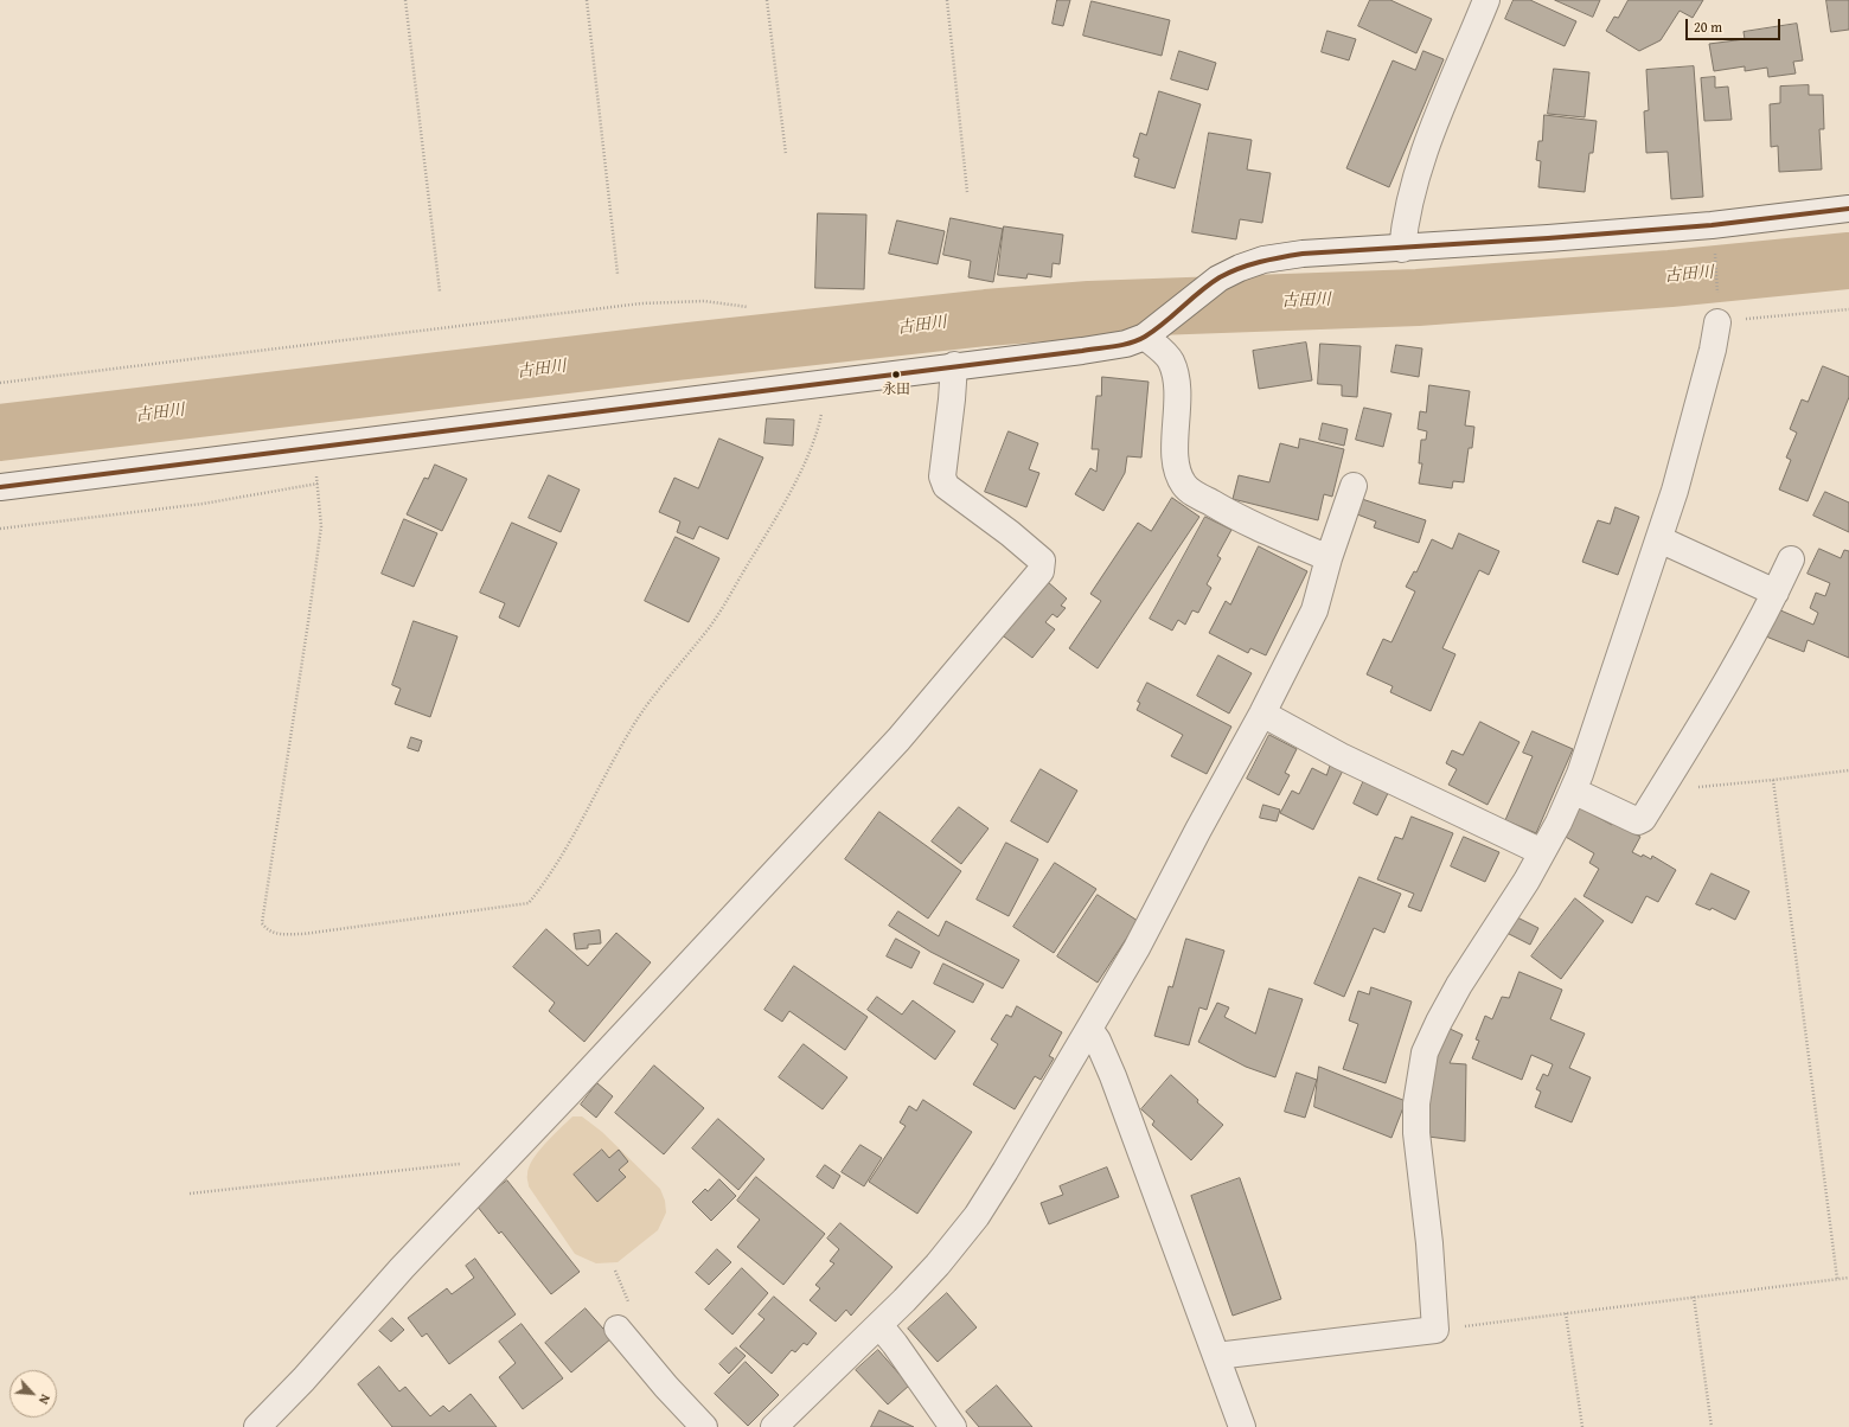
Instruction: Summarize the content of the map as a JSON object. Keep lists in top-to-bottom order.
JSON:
{
  "water": ["古田川"],
  "places": ["永田"],
  "scale_bar": "20 m",
  "north": "bottom right"
}
